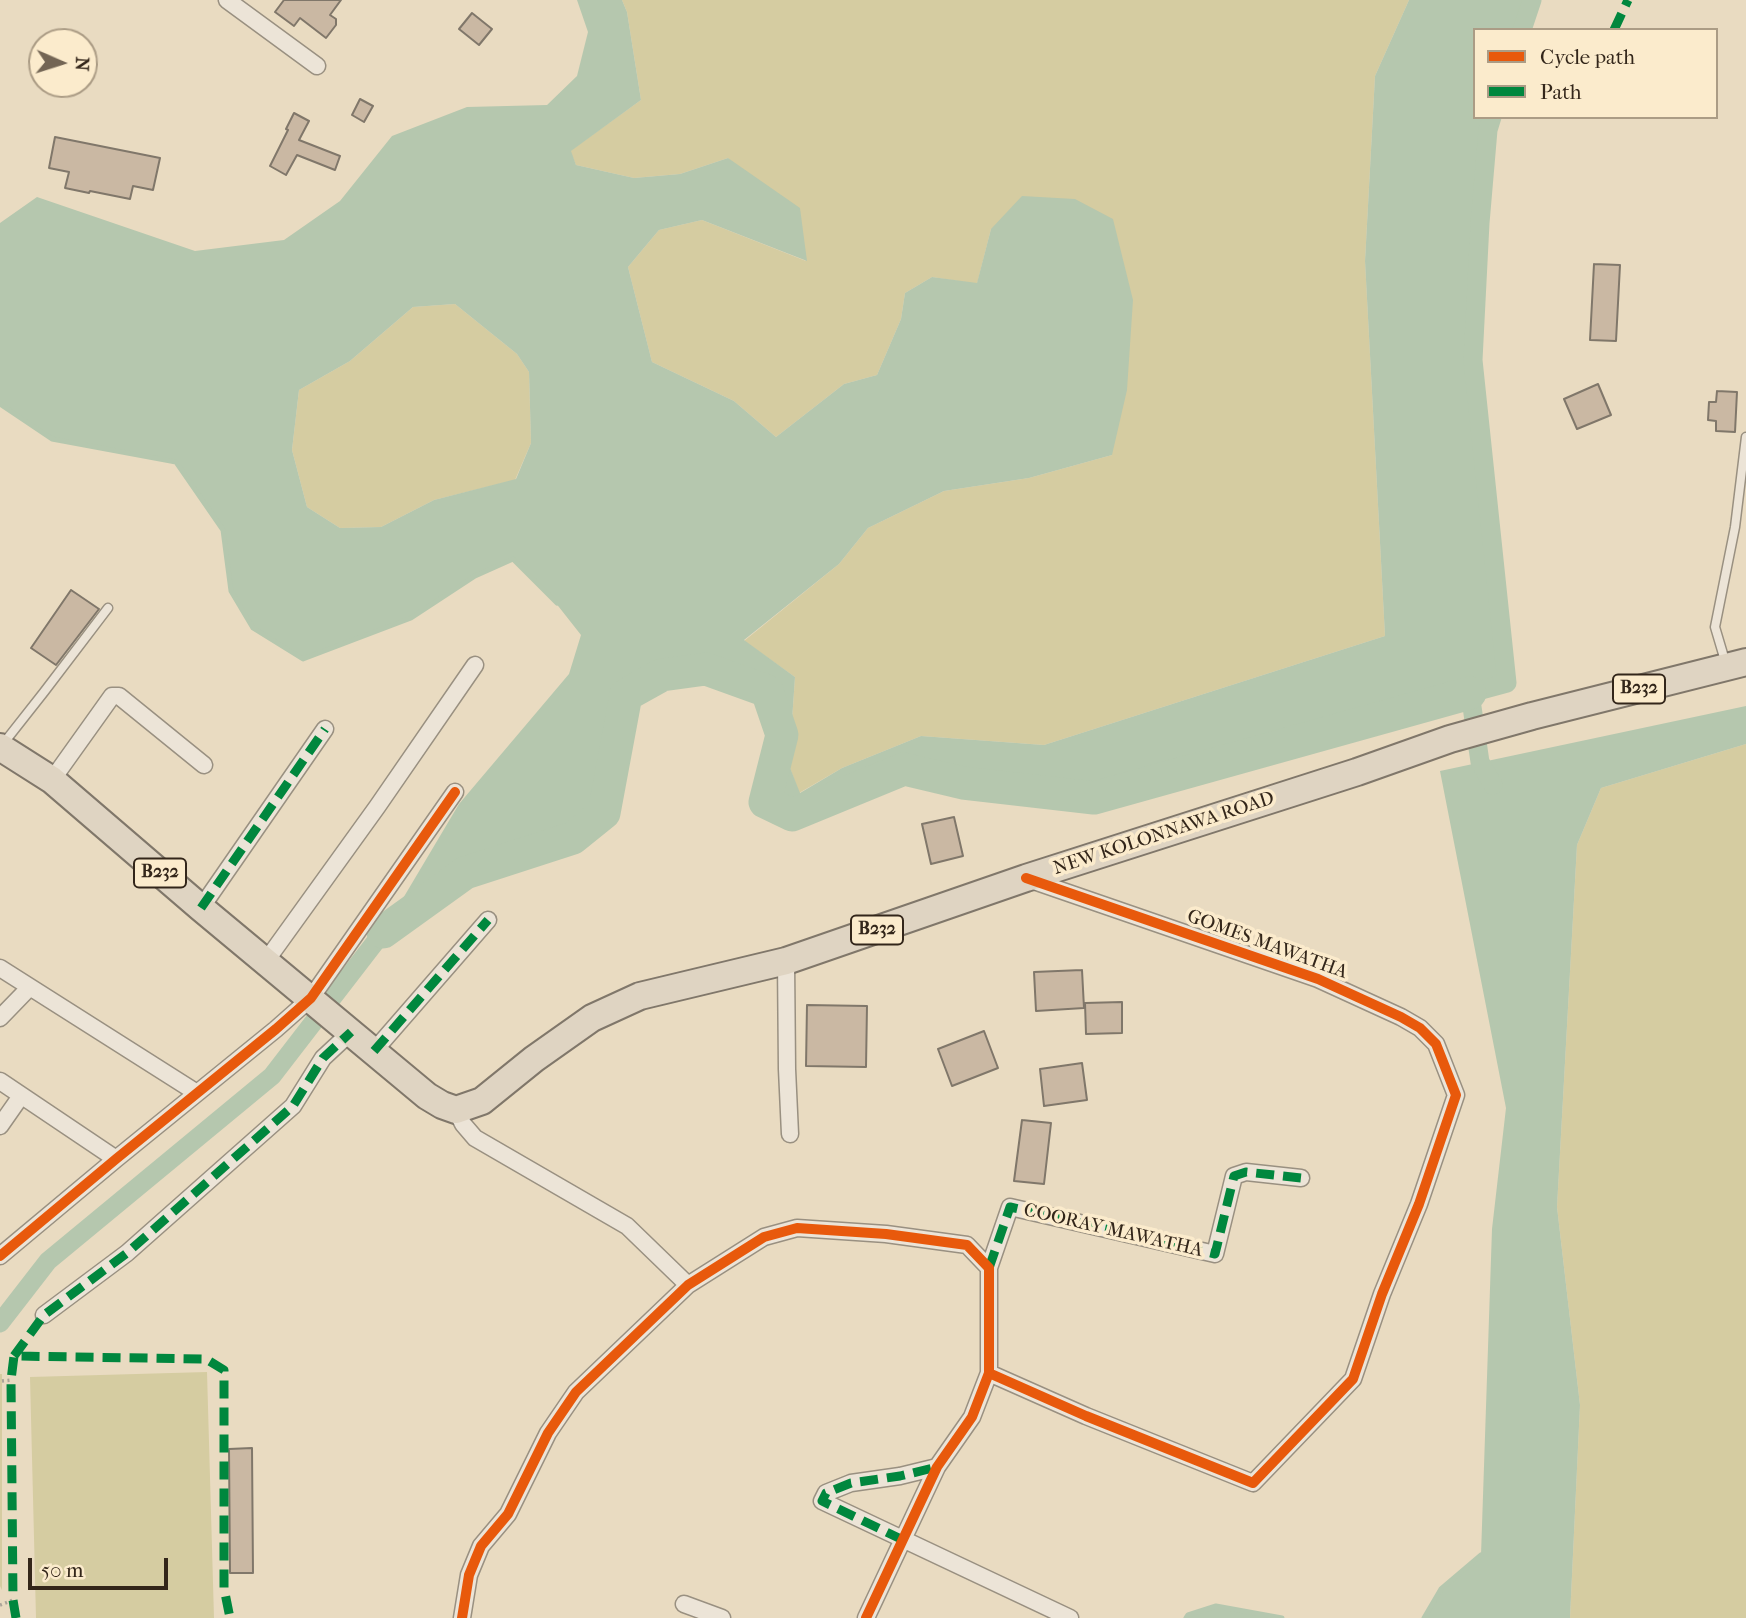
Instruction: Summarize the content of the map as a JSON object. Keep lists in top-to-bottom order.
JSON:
{
  "streets": {
    "main road": ["B232", "NEW KOLONNAWA ROAD"],
    "street": ["GOMES MAWATHA", "COORAY MAWATHA"]
  },
  "crossings": [
    ["B232", "NEW KOLONNAWA ROAD"],
    ["NEW KOLONNAWA ROAD", "GOMES MAWATHA"]
  ],
  "legend": ["Cycle path", "Path"],
  "scale_bar": "50 m",
  "north": "right"
}
